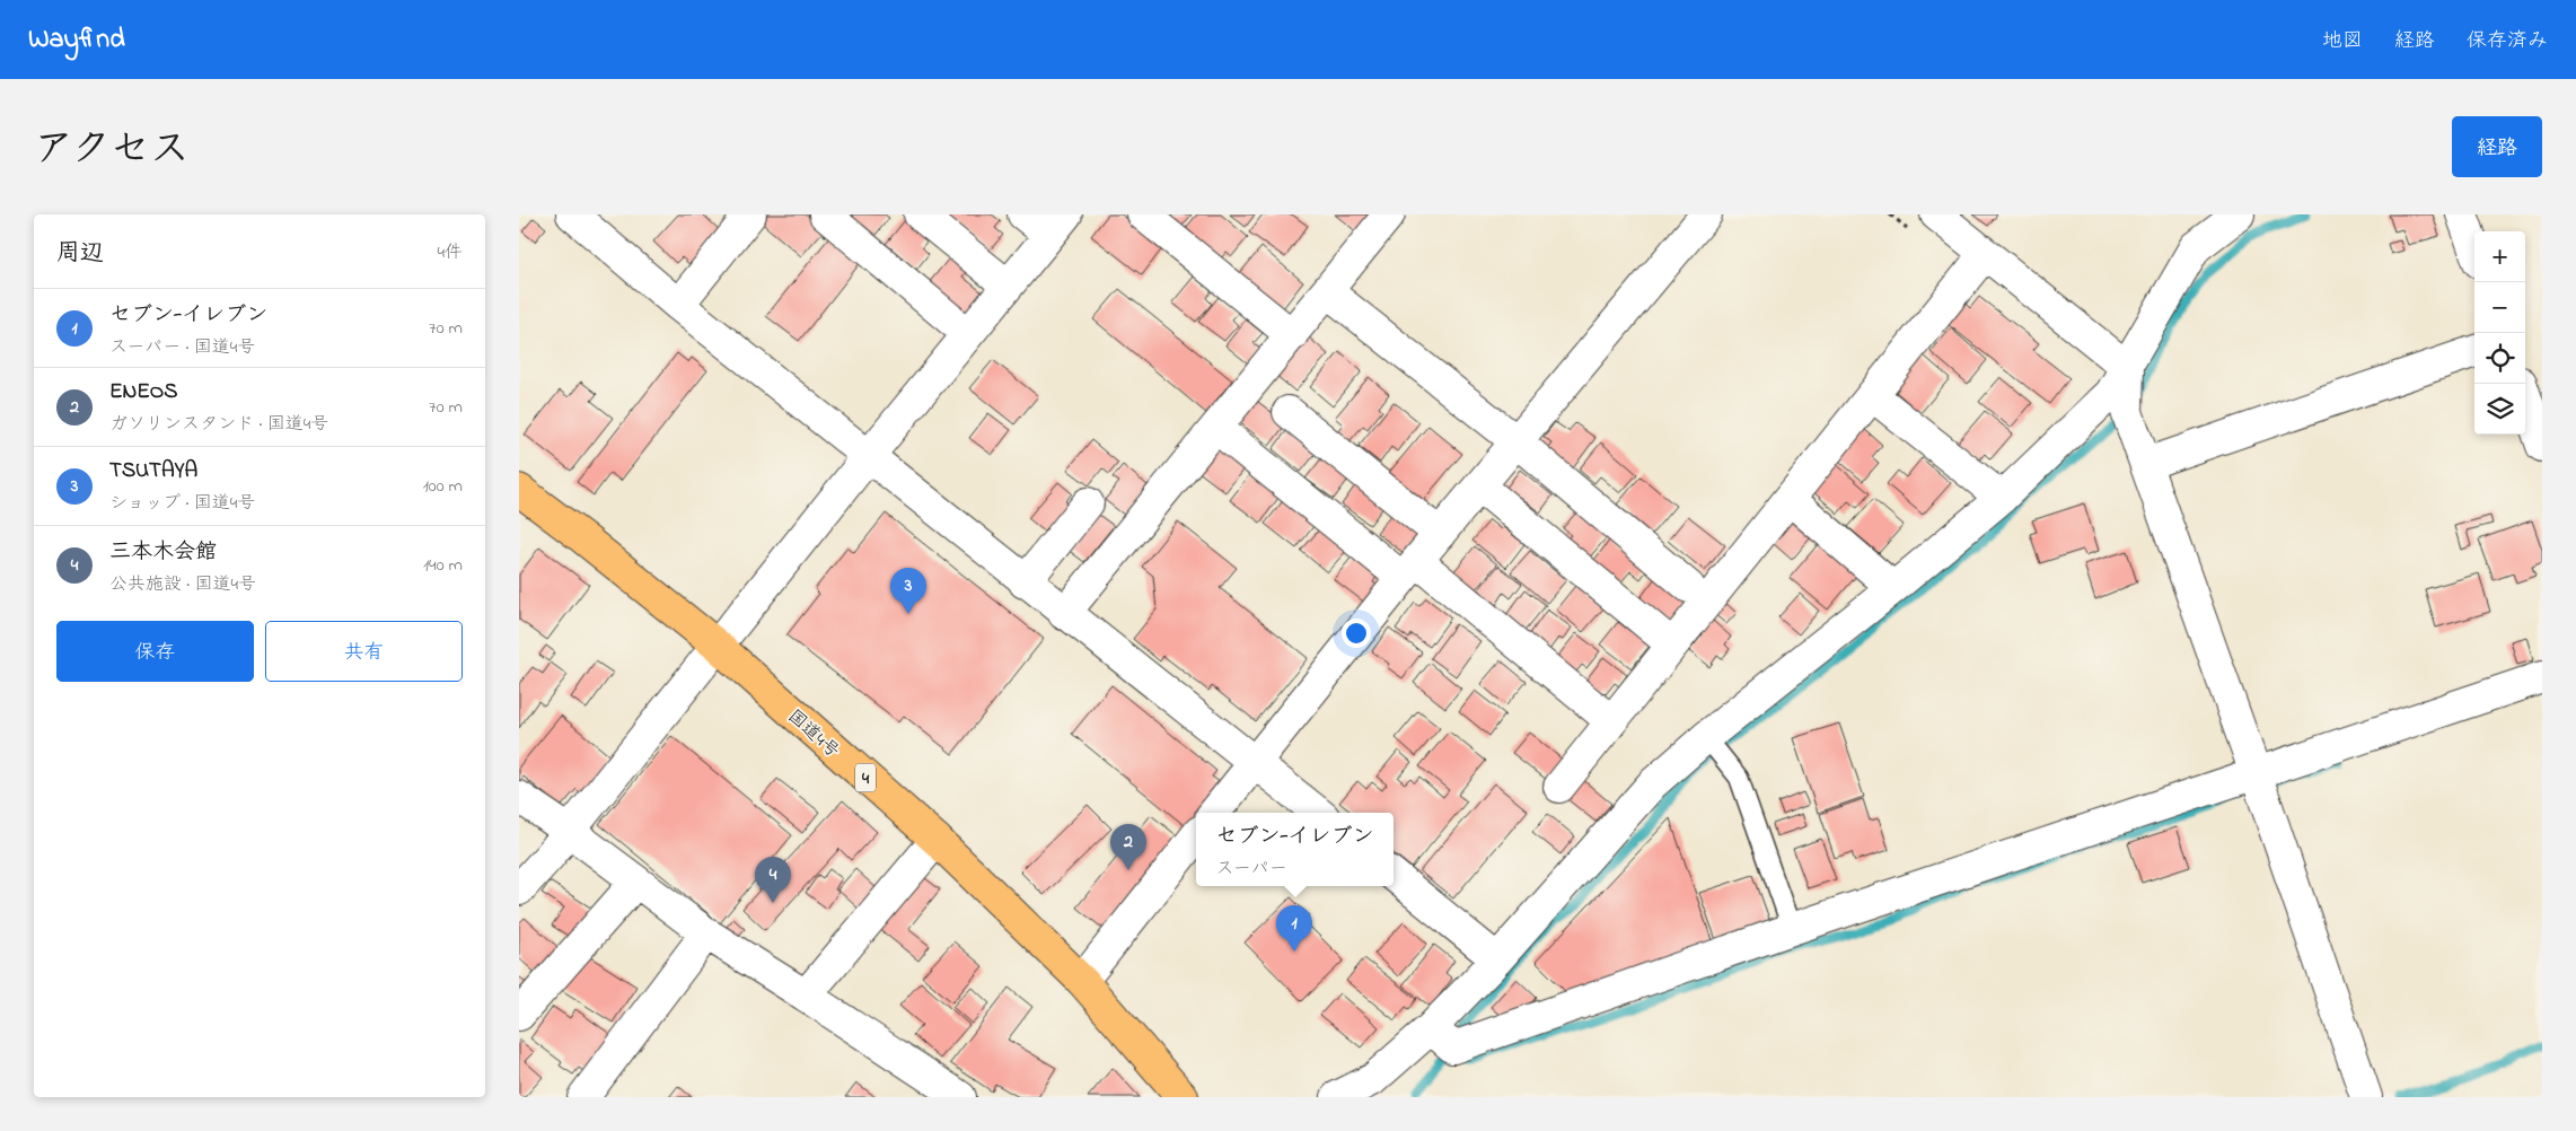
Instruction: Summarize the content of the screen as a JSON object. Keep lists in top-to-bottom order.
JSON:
{
  "streets": {
    "highway": ["国道4号", "4"]
  },
  "page": {
    "header": "Wayfind",
    "nav": ["地図", "経路", "保存済み"],
    "title": "アクセス",
    "buttons": [
      "経路",
      ["保存", "共有"]
    ],
    "heading": ["周辺", "4件"],
    "map_buttons": ["+", "−"],
    "list": [
      {
        "mark": "1",
        "name": "セブン-イレブン",
        "note": "スーパー · 国道4号",
        "value": "70 m"
      },
      {
        "mark": "2",
        "name": "ENEOS",
        "note": "ガソリンスタンド · 国道4号",
        "value": "70 m"
      },
      {
        "mark": "3",
        "name": "TSUTAYA",
        "note": "ショップ · 国道4号",
        "value": "100 m"
      },
      {
        "mark": "4",
        "name": "三本木会館",
        "note": "公共施設 · 国道4号",
        "value": "140 m"
      }
    ],
    "pins": [
      "3",
      "2",
      "4",
      "1"
    ],
    "popup": ["セブン-イレブン", "スーパー"]
  }
}
